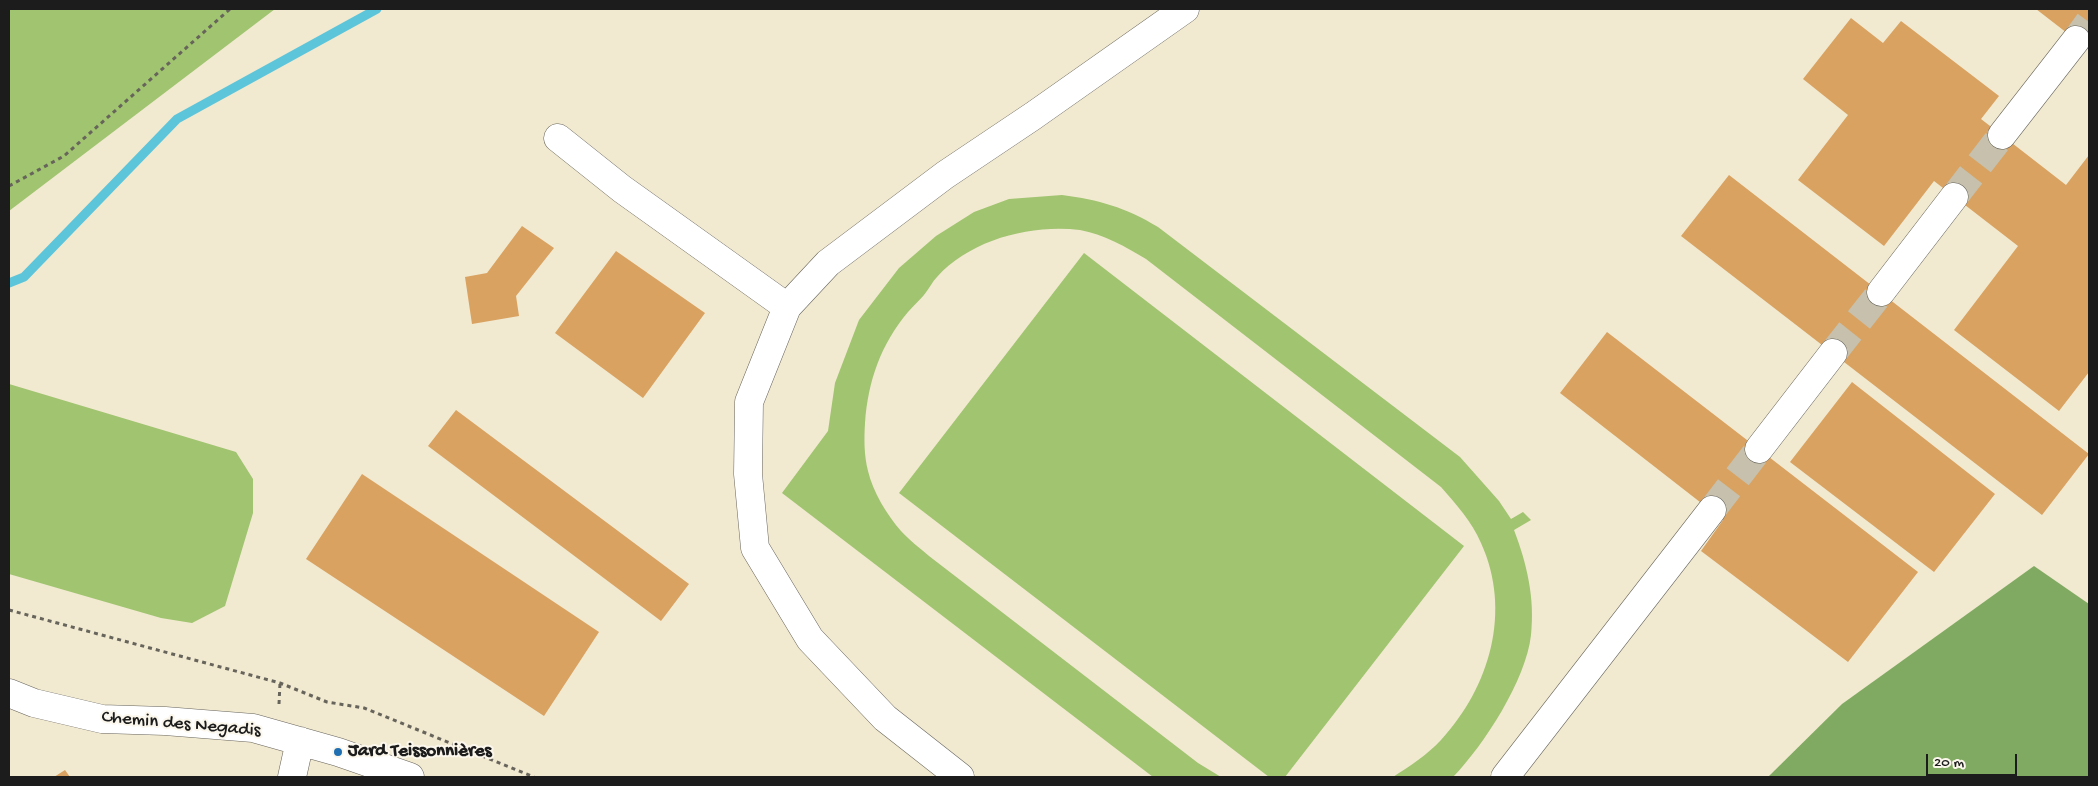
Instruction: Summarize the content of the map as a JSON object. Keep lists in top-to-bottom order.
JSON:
{
  "streets": {
    "street": ["Chemin des Negadis"]
  },
  "places": ["Jard Teissonnières"],
  "scale_bar": "20 m"
}
